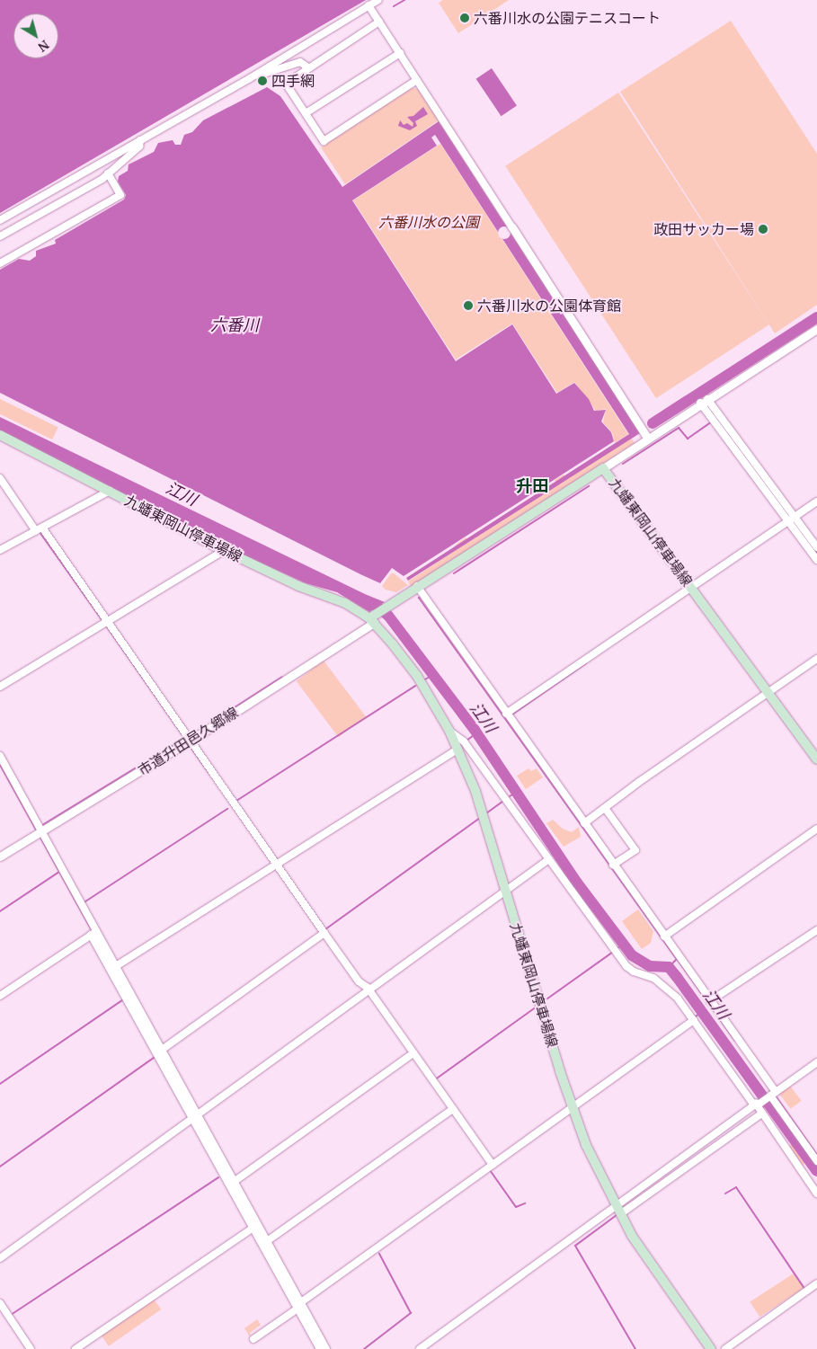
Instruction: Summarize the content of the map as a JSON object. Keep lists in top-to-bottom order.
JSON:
{
  "streets": {
    "main road": ["九蟠東岡山停車場線"],
    "street": ["市道升田邑久郷線"]
  },
  "crossings": [
    ["九蟠東岡山停車場線", "市道升田邑久郷線"]
  ],
  "districts": ["升田"],
  "water": ["六番川", "江川"],
  "parks": ["六番川水の公園"],
  "places": [
    "六番川水の公園テニスコート",
    "四手網",
    "政田サッカー場",
    "六番川水の公園体育館"
  ],
  "north": "bottom right"
}
